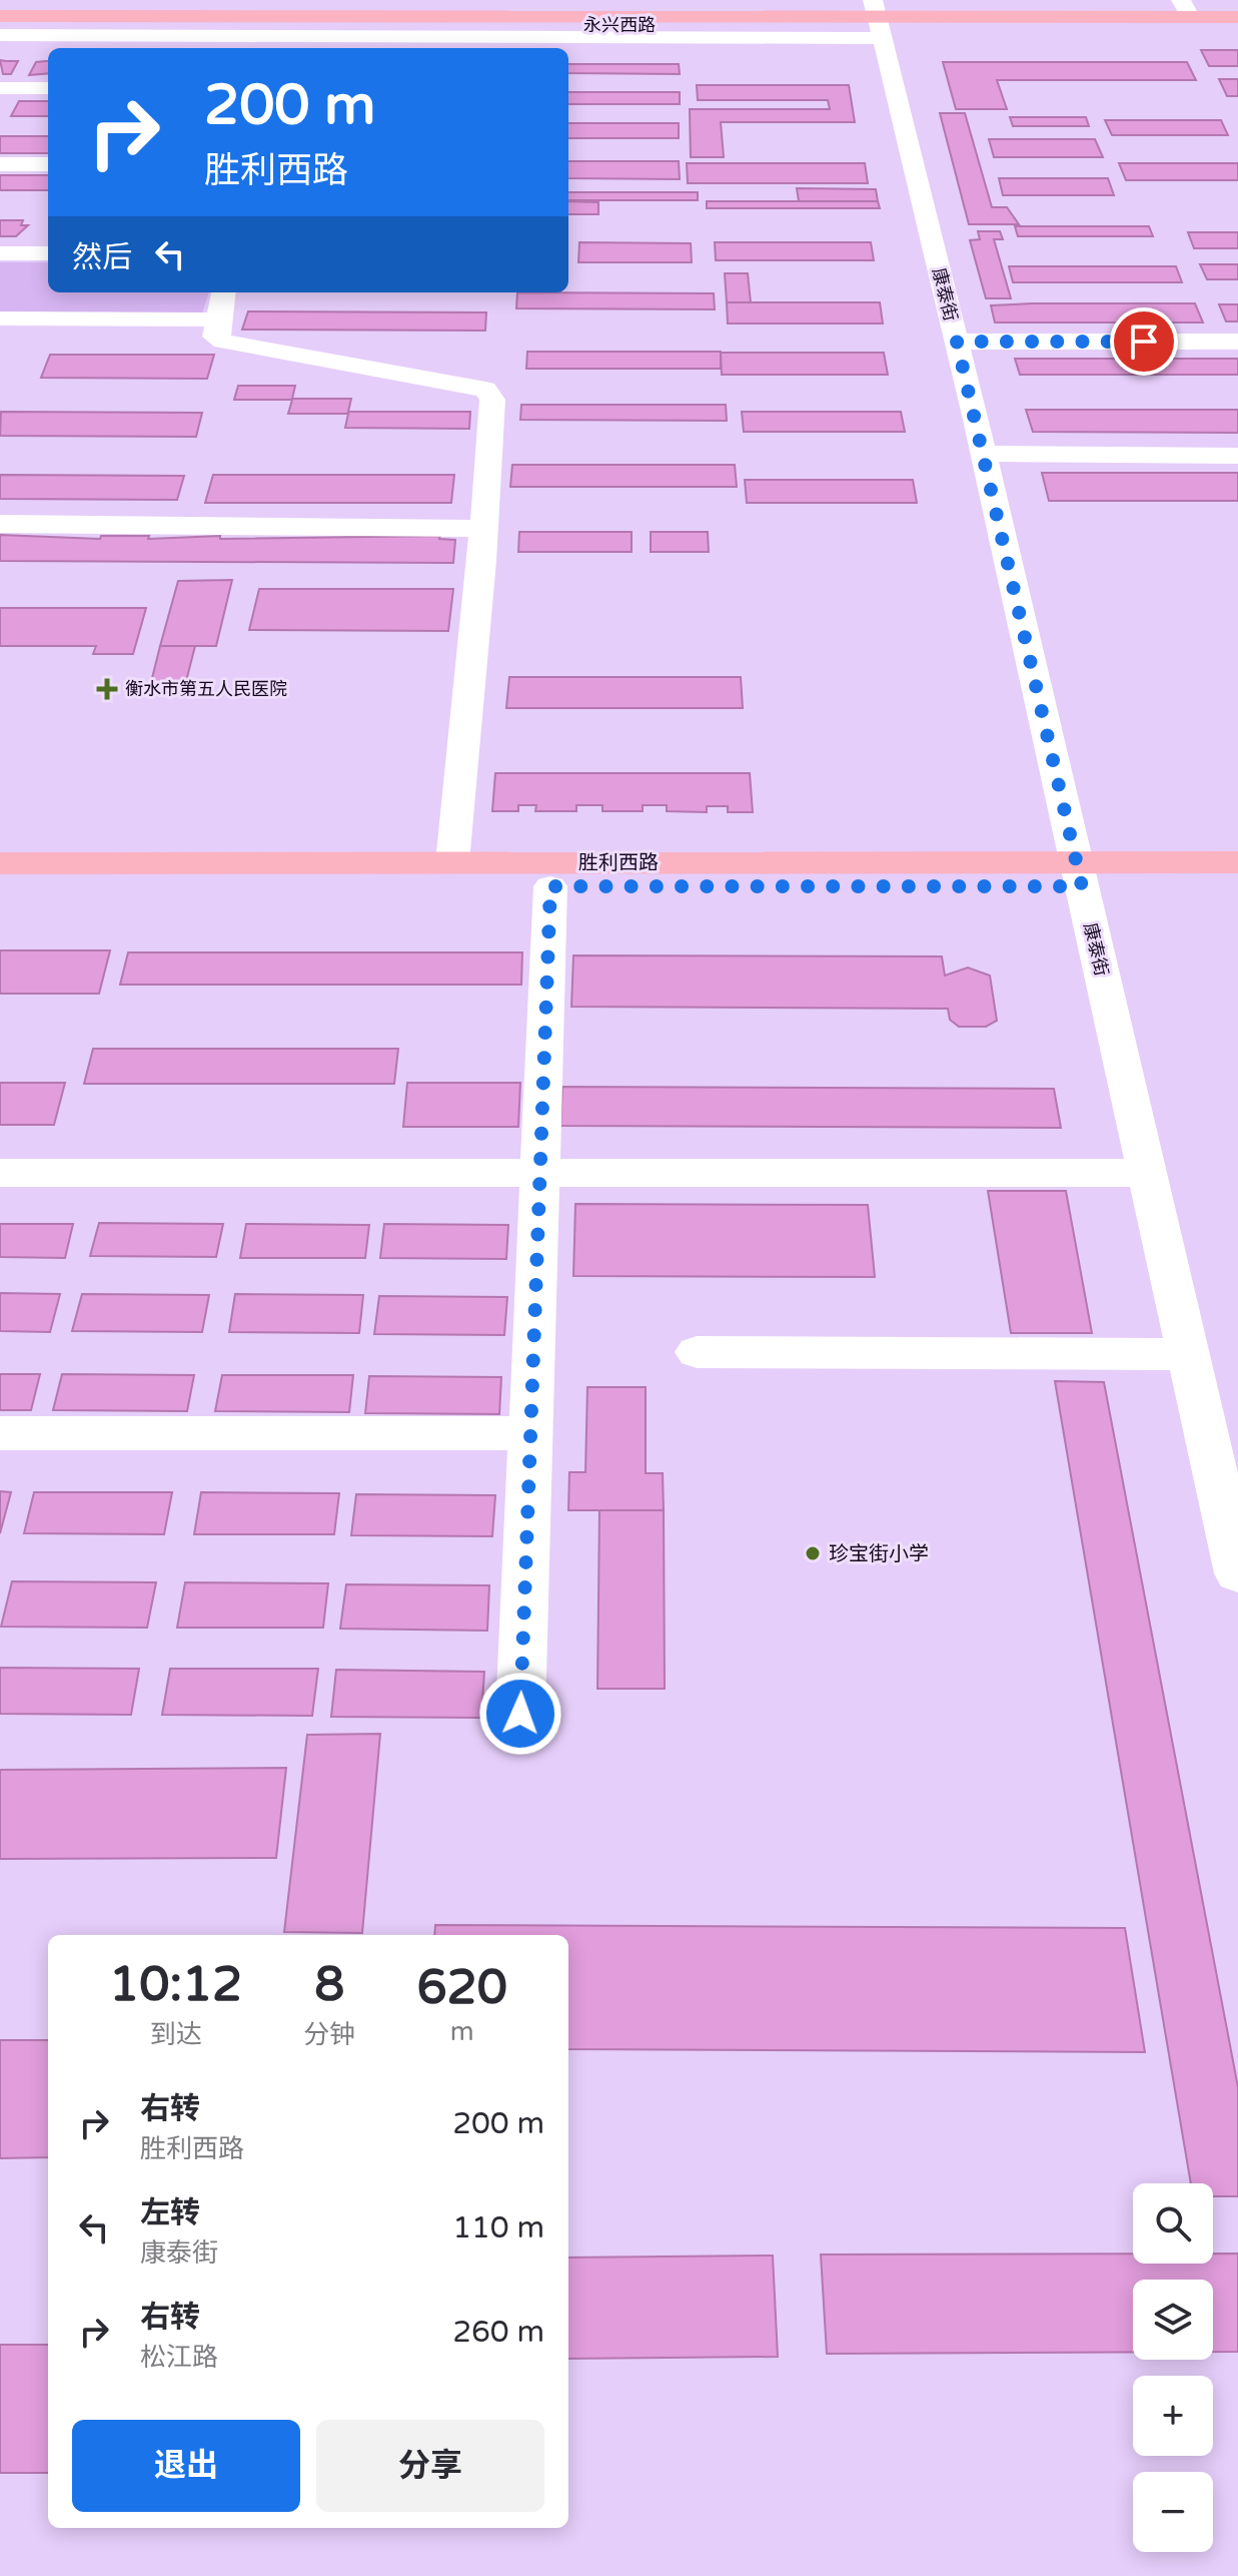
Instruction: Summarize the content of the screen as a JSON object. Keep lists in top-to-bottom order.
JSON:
{
  "streets": {
    "main road": ["永兴西路", "胜利西路"],
    "street": ["康泰街"]
  },
  "crossings": [
    ["永兴西路", "康泰街"],
    ["康泰街", "胜利西路"]
  ],
  "places": {
    "health": ["衡水市第五人民医院"],
    "other": ["珍宝街小学"]
  },
  "page": {
    "turn": ["200 m", "胜利西路"],
    "then": "然后",
    "eta": [
      "10:12",
      "到达",
      "8",
      "分钟",
      "620",
      "m"
    ],
    "list": [
      {
        "name": "右转",
        "note": "胜利西路",
        "value": "200 m"
      },
      {
        "name": "左转",
        "note": "康泰街",
        "value": "110 m"
      },
      {
        "name": "右转",
        "note": "松江路",
        "value": "260 m"
      }
    ],
    "map_buttons": ["+", "−"],
    "buttons": ["退出", "分享"]
  }
}
